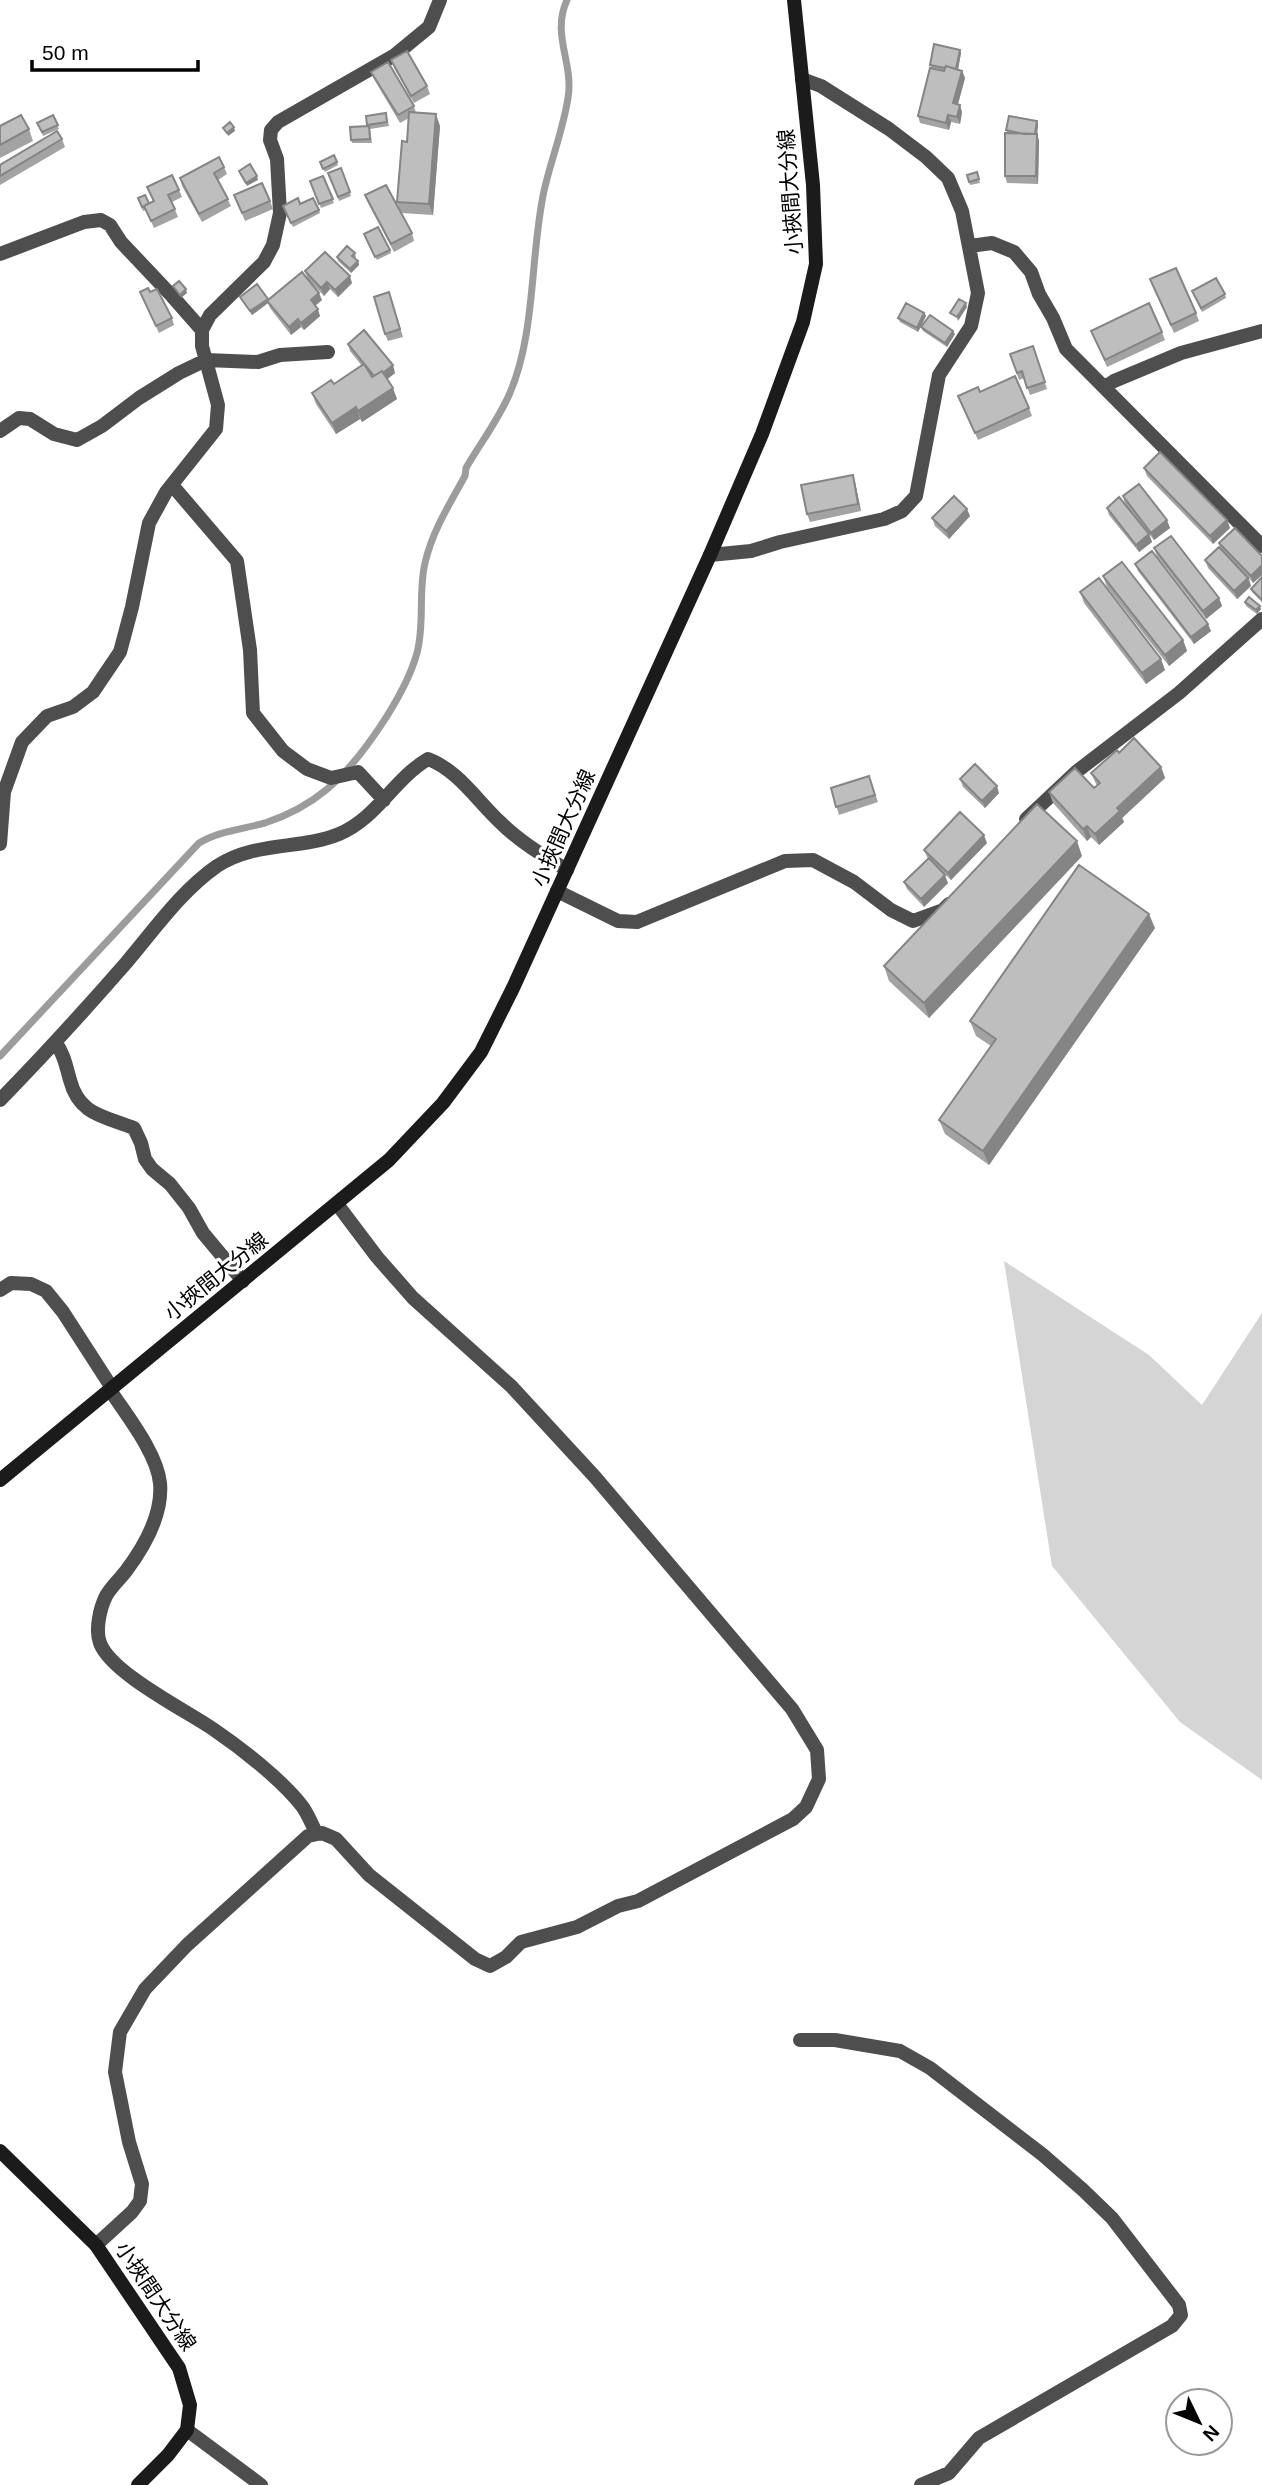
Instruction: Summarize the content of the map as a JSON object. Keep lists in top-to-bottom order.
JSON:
{
  "streets": {
    "main road": ["小挾間大分線"]
  },
  "scale_bar": "50 m",
  "north": "bottom right"
}
